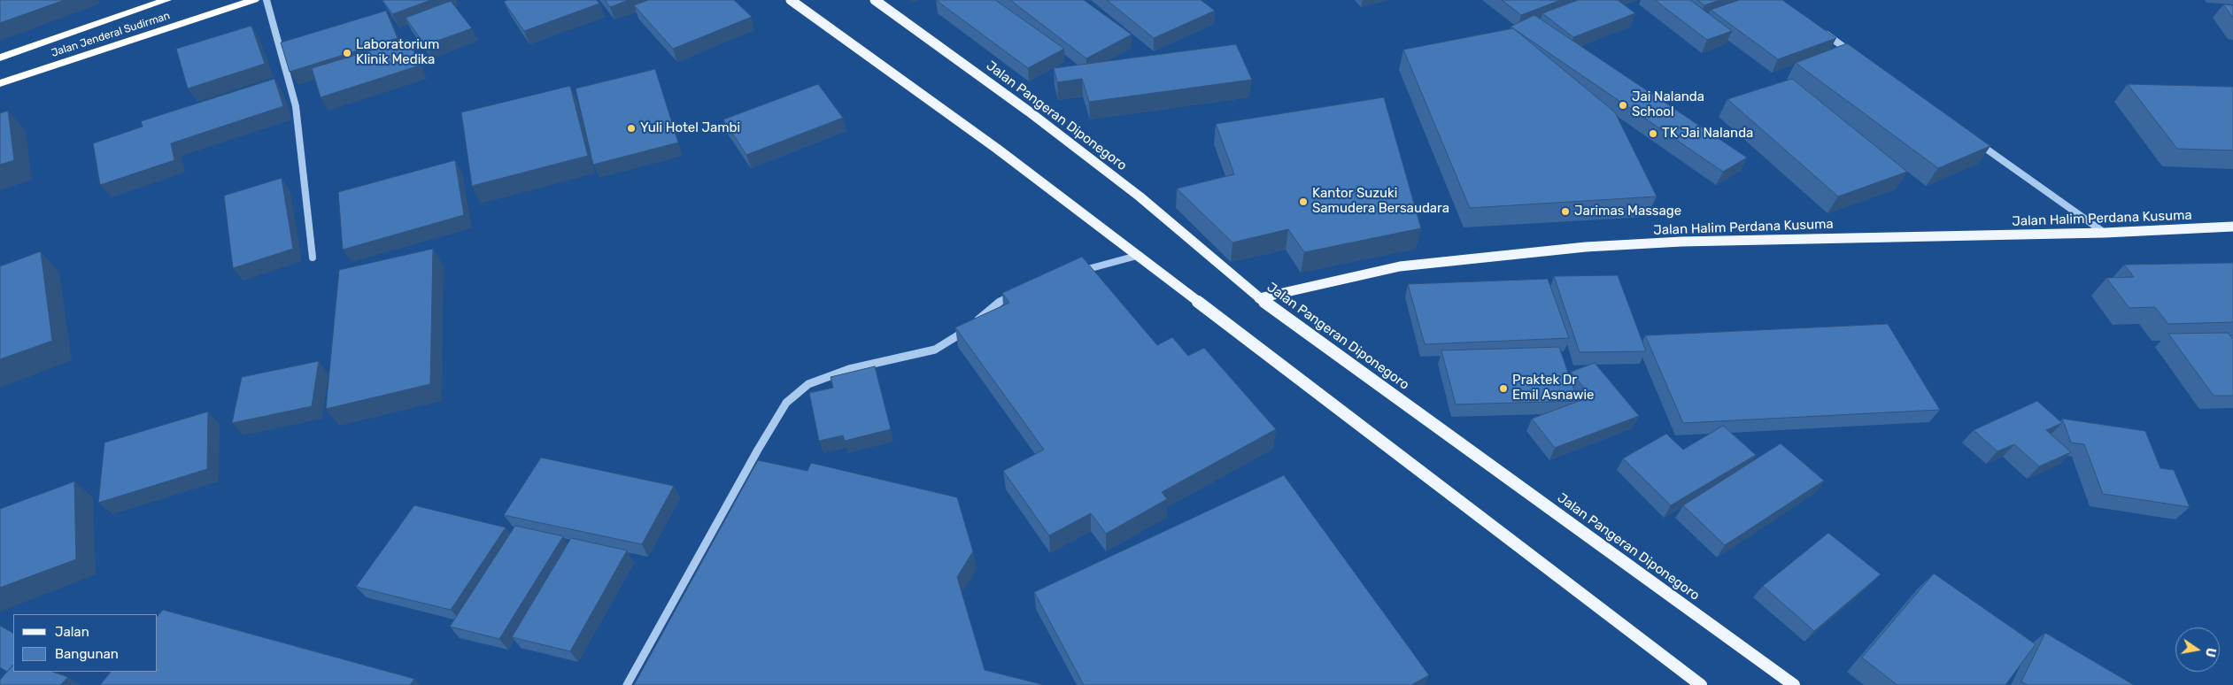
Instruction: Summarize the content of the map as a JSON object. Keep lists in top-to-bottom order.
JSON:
{
  "streets": {
    "highway": ["Jalan Jenderal Sudirman"],
    "main road": ["Jalan Pangeran Diponegoro", "Jalan Halim Perdana Kusuma"]
  },
  "crossings": [
    ["Jalan Pangeran Diponegoro", "Jalan Halim Perdana Kusuma"]
  ],
  "places": [
    "Laboratorium Klinik Medika",
    "Jai Nalanda School",
    "Yuli Hotel Jambi",
    "TK Jai Nalanda",
    "Kantor Suzuki Samudera Bersaudara",
    "Jarimas Massage",
    "Praktek Dr Emil Asnawie"
  ],
  "legend": ["Jalan", "Bangunan"],
  "north": "right"
}
